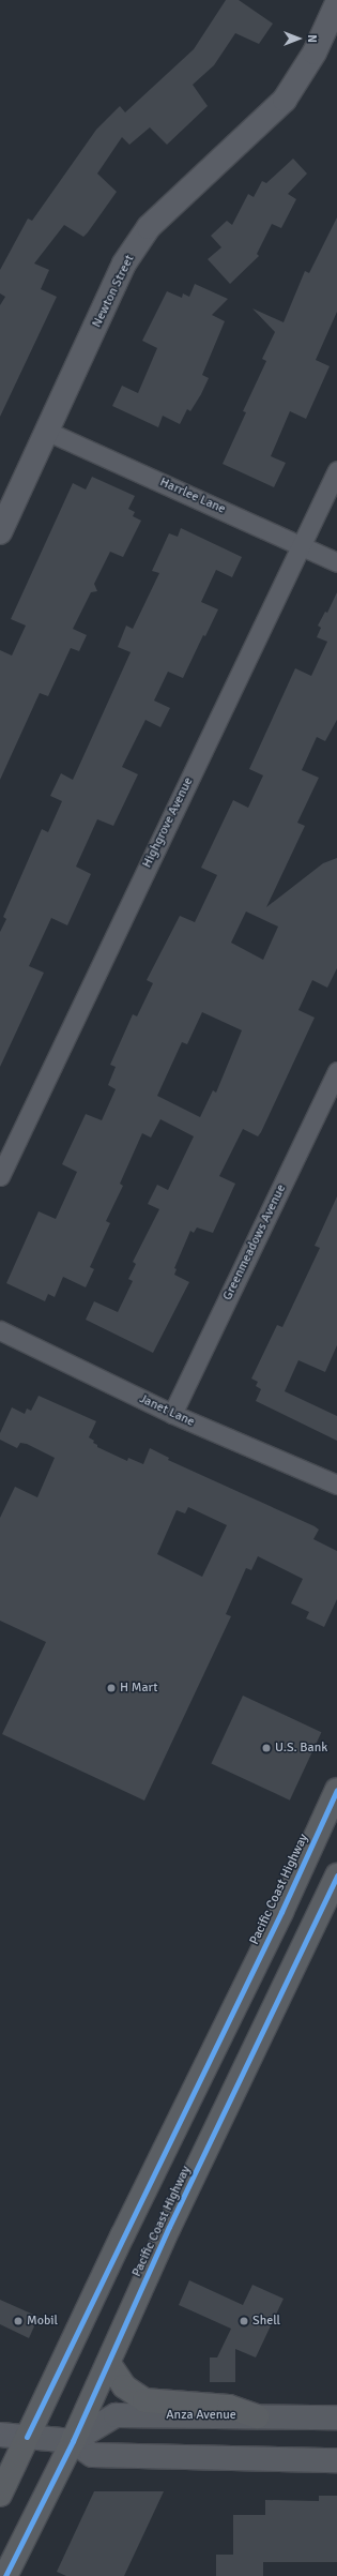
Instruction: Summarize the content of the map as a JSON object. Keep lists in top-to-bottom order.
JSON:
{
  "streets": {
    "highway": ["Pacific Coast Highway"],
    "main road": ["Anza Avenue"],
    "street": [
      "Newton Street",
      "Harrlee Lane",
      "Highgrove Avenue",
      "Greenmeadows Avenue",
      "Janet Lane"
    ]
  },
  "crossings": [
    ["Newton Street", "Harrlee Lane"],
    ["Harrlee Lane", "Highgrove Avenue"],
    ["Greenmeadows Avenue", "Janet Lane"],
    ["Pacific Coast Highway", "Anza Avenue"]
  ],
  "places": [
    "H Mart",
    "U.S. Bank",
    "Mobil",
    "Shell"
  ],
  "north": "right"
}
